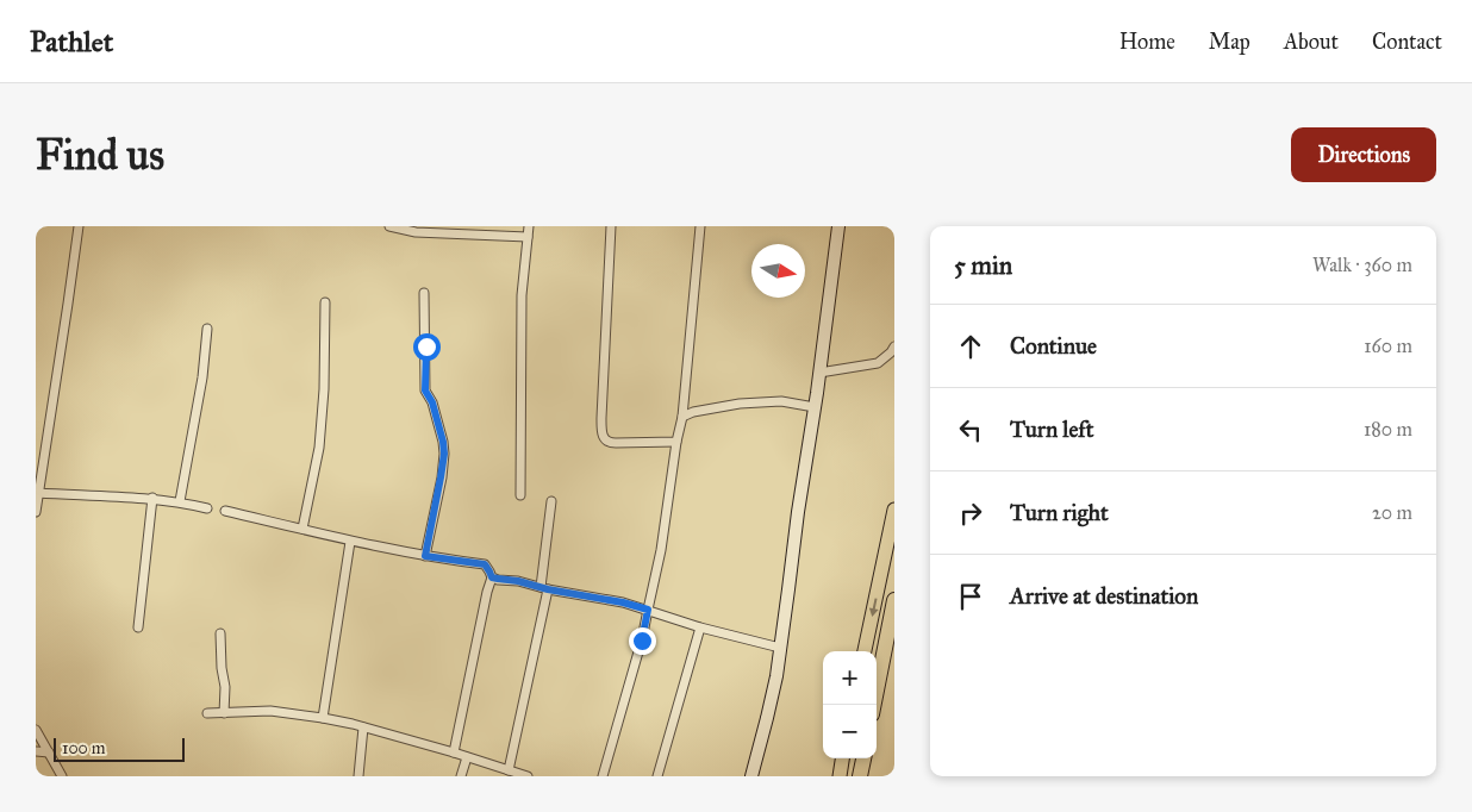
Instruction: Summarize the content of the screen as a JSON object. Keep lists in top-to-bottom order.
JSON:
{
  "scale_bar": "100 m",
  "north": "right",
  "page": {
    "header": "Pathlet",
    "nav": [
      "Home",
      "Map",
      "About",
      "Contact"
    ],
    "buttons": "Directions",
    "title": "Find us",
    "heading": ["5 min", "Walk · 360 m"],
    "list": [
      ["Continue", "160 m"],
      ["Turn left", "180 m"],
      ["Turn right", "20 m"],
      "Arrive at destination"
    ],
    "map_buttons": ["+", "−"],
    "scale": "100 m"
  }
}
